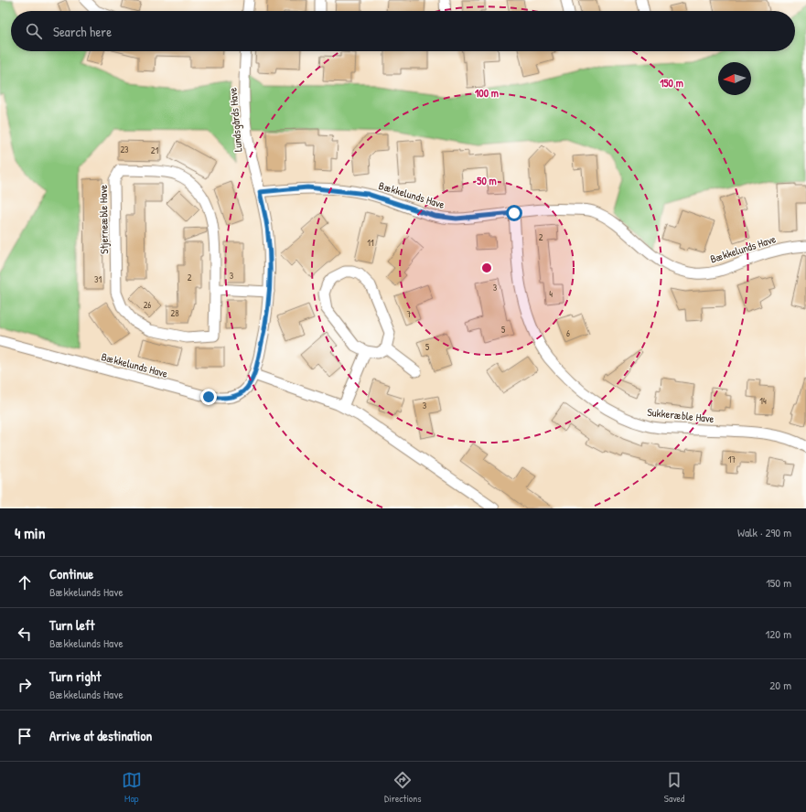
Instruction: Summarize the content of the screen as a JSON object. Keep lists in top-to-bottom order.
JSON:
{
  "streets": {
    "street": [
      "Lundsgårds Have",
      "Bækkelunds Have",
      "Stjerneæble Have",
      "Sukkeræble Have"
    ]
  },
  "crossings": [
    ["Lundsgårds Have", "Bækkelunds Have"],
    ["Bækkelunds Have", "Sukkeræble Have"]
  ],
  "house_numbers": [
    "23",
    "21",
    "2",
    "11",
    "3",
    "2",
    "31",
    "3",
    "4",
    "26",
    "28",
    "7",
    "5",
    "6",
    "5",
    "14",
    "3",
    "17"
  ],
  "north": "left",
  "page": {
    "search": "Search here",
    "heading": ["4 min", "Walk · 290 m"],
    "list": [
      ["Continue", "Bækkelunds Have", "150 m"],
      ["Turn left", "Bækkelunds Have", "120 m"],
      ["Turn right", "Bækkelunds Have", "20 m"],
      "Arrive at destination"
    ],
    "nav": ["Map", "Directions", "Saved"]
  },
  "rings": ["150 m", "100 m", "50 m"]
}
